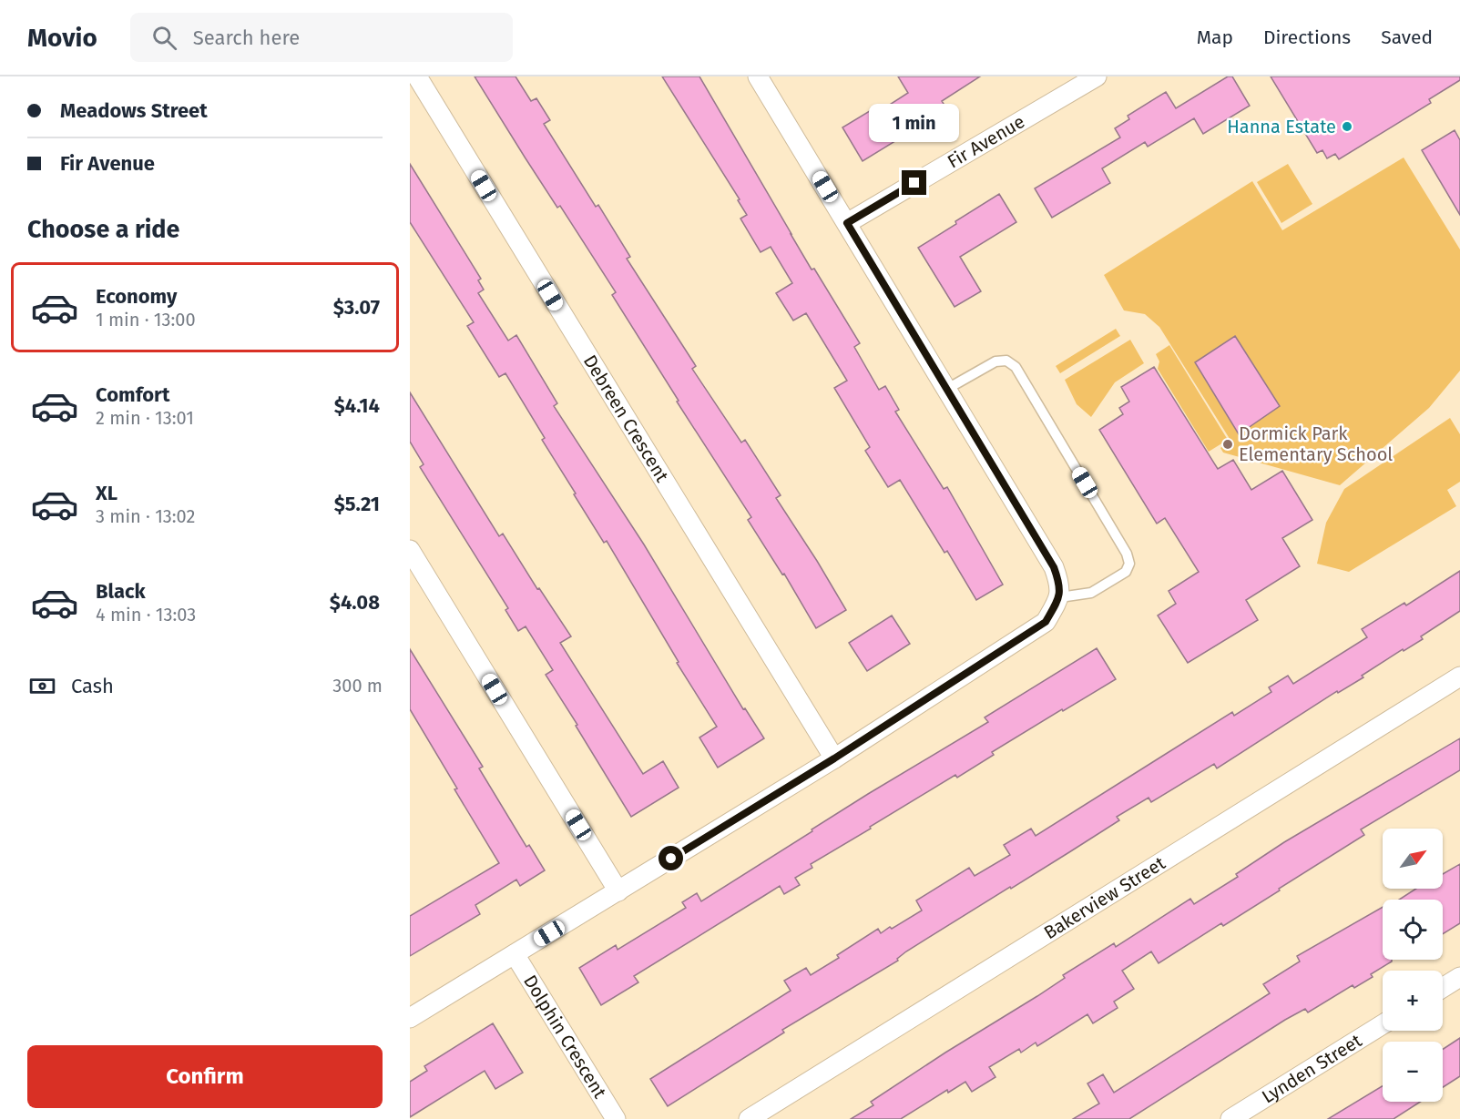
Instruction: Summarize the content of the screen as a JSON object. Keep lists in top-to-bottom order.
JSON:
{
  "streets": {
    "street": [
      "Fir Avenue",
      "Debreen Crescent",
      "Bakerview Street",
      "Dolphin Crescent",
      "Lynden Street"
    ]
  },
  "places": ["Hanna Estate", "Dormick Park Elementary School"],
  "north": "top right",
  "page": {
    "header": "Movio",
    "search": "Search here",
    "nav": ["Map", "Directions", "Saved"],
    "banner": ["Meadows Street", "Fir Avenue"],
    "bubble": "1 min",
    "heading": "Choose a ride",
    "list": [
      {
        "name": "Economy",
        "note": "1 min · 13:00",
        "value": "$3.07"
      },
      {
        "name": "Comfort",
        "note": "2 min · 13:01",
        "value": "$4.14"
      },
      {
        "name": "XL",
        "note": "3 min · 13:02",
        "value": "$5.21"
      },
      {
        "name": "Black",
        "note": "4 min · 13:03",
        "value": "$4.08"
      }
    ],
    "pay": ["Cash", "300 m"],
    "map_buttons": ["+", "−"],
    "buttons": "Confirm"
  }
}
